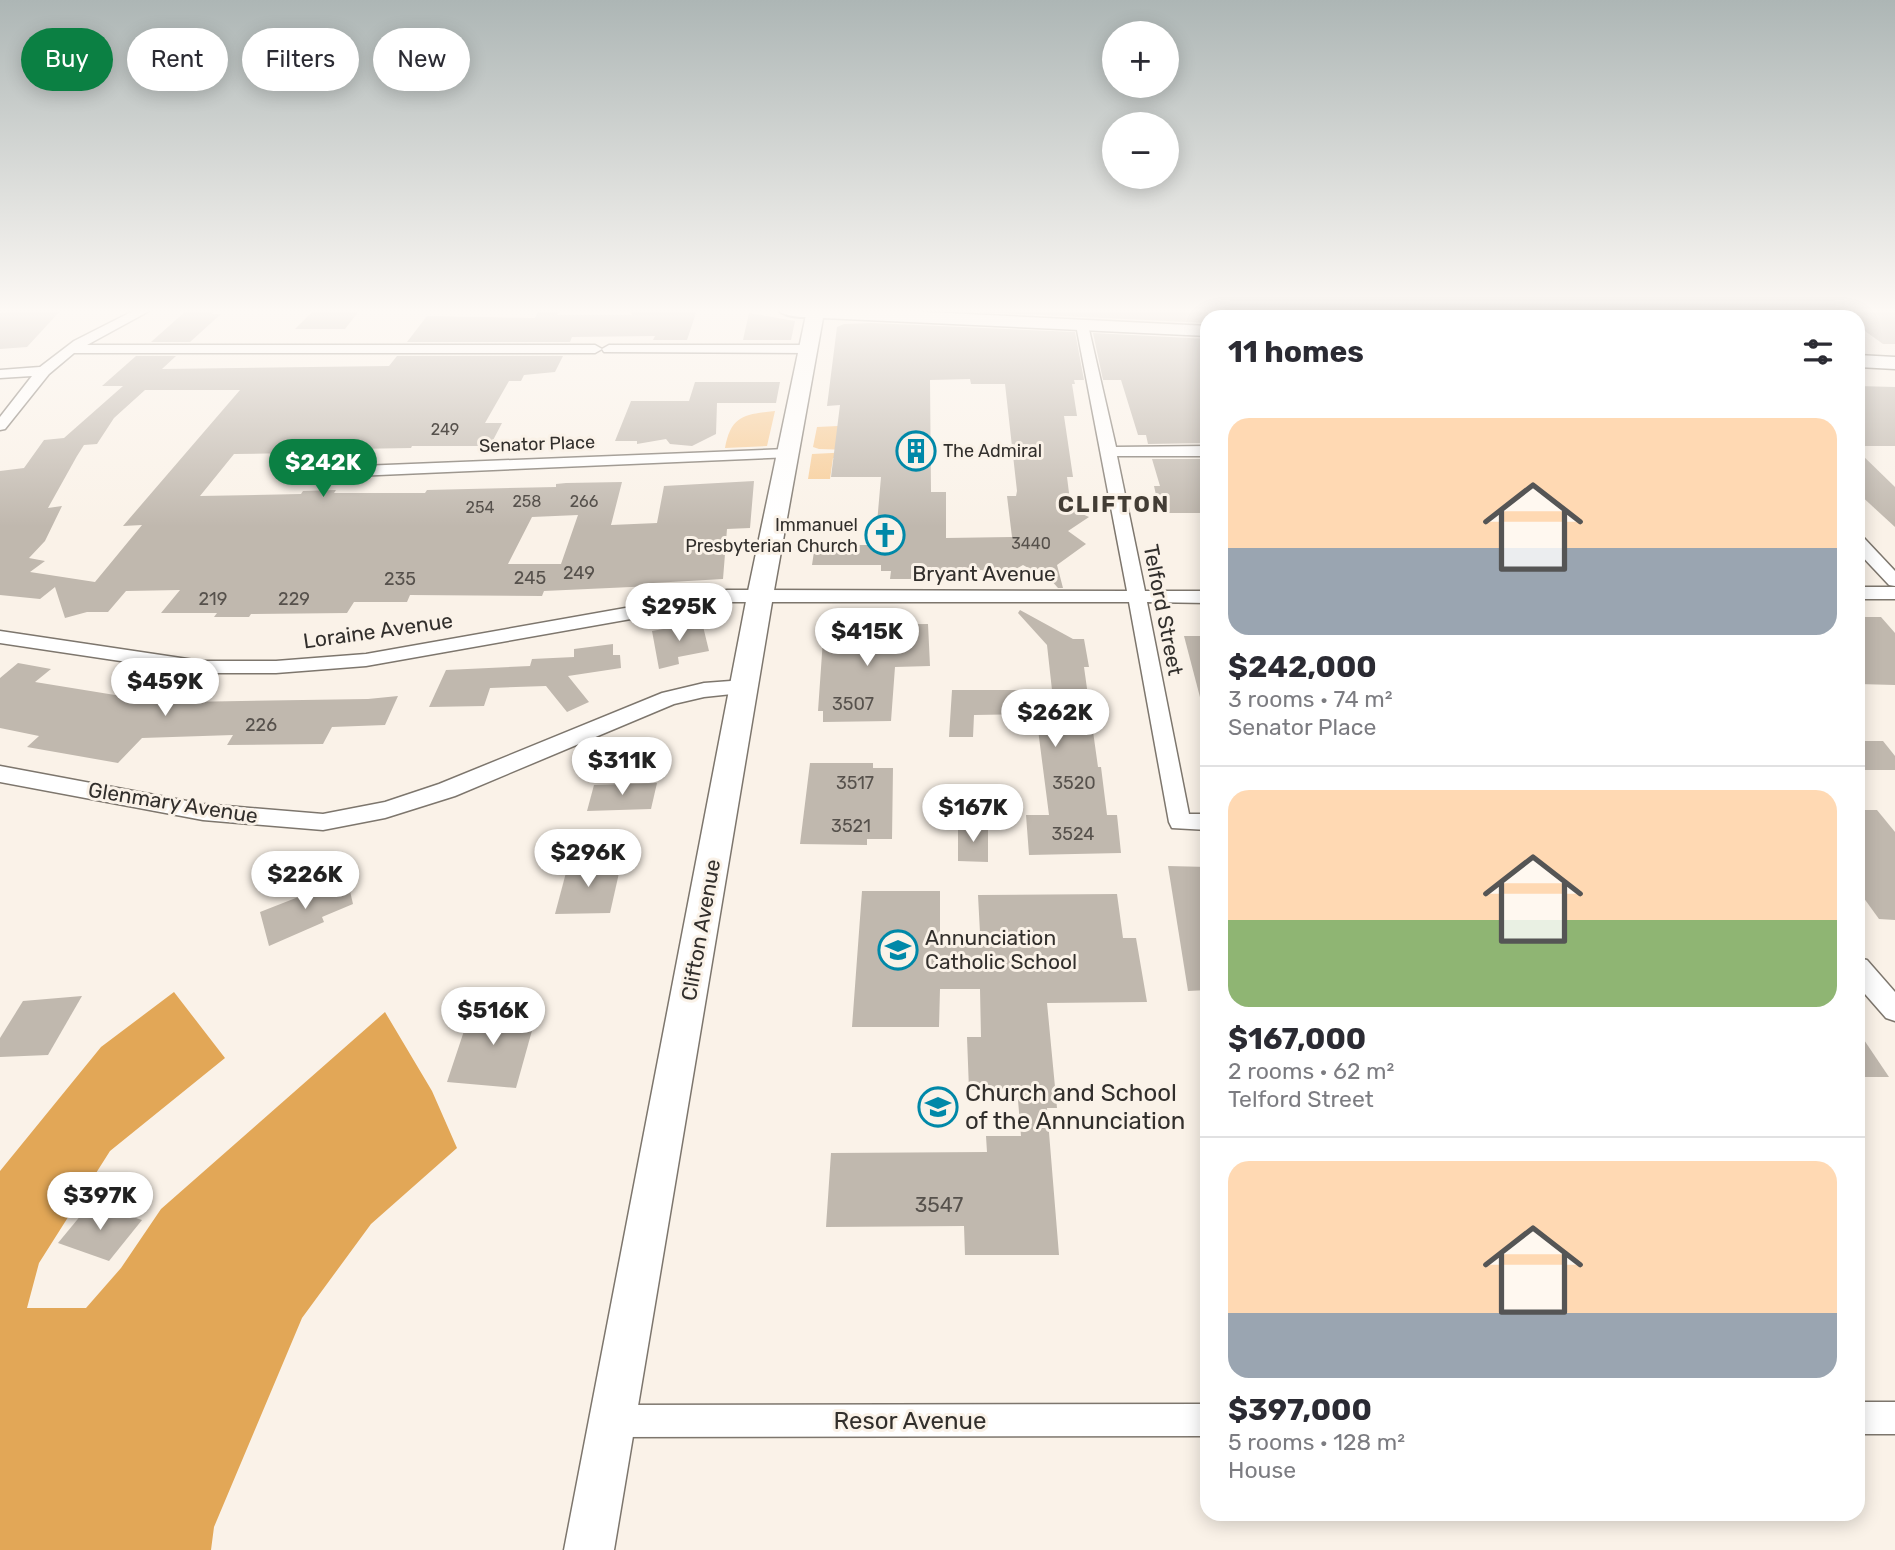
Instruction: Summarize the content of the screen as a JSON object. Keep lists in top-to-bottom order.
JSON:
{
  "streets": {
    "main road": ["Clifton Avenue"],
    "street": [
      "Senator Place",
      "Bryant Avenue",
      "Telford Street",
      "Loraine Avenue",
      "Glenmary Avenue",
      "Resor Avenue"
    ]
  },
  "crossings": [
    ["Senator Place", "Clifton Avenue"],
    ["Bryant Avenue", "Telford Street"],
    ["Bryant Avenue", "Loraine Avenue"],
    ["Bryant Avenue", "Clifton Avenue"],
    ["Loraine Avenue", "Clifton Avenue"],
    ["Glenmary Avenue", "Clifton Avenue"],
    ["Clifton Avenue", "Resor Avenue"]
  ],
  "districts": ["CLIFTON"],
  "places": {
    "building": ["The Admiral"],
    "church": ["Immanuel Presbyterian Church"],
    "school or university": ["Annunciation Catholic School", "Church and School of the Annunciation"]
  },
  "house_numbers": [
    "249",
    "258",
    "266",
    "254",
    "3440",
    "249",
    "245",
    "235",
    "219",
    "229",
    "3507",
    "226",
    "3517",
    "3520",
    "3521",
    "3524",
    "3547"
  ],
  "page": {
    "map_buttons": ["+", "−"],
    "chip": [
      "Buy",
      "Rent",
      "Filters",
      "New"
    ],
    "heading": "11 homes",
    "list": [
      {
        "name": "$242,000",
        "note": "3 rooms · 74 m² · Senator Place"
      },
      {
        "name": "$167,000",
        "note": "2 rooms · 62 m² · Telford Street"
      },
      {
        "name": "$397,000",
        "note": "5 rooms · 128 m² · House"
      }
    ],
    "price": [
      "$242K",
      "$295K",
      "$415K",
      "$459K",
      "$262K",
      "$311K",
      "$167K",
      "$296K",
      "$226K",
      "$516K",
      "$397K"
    ]
  }
}
